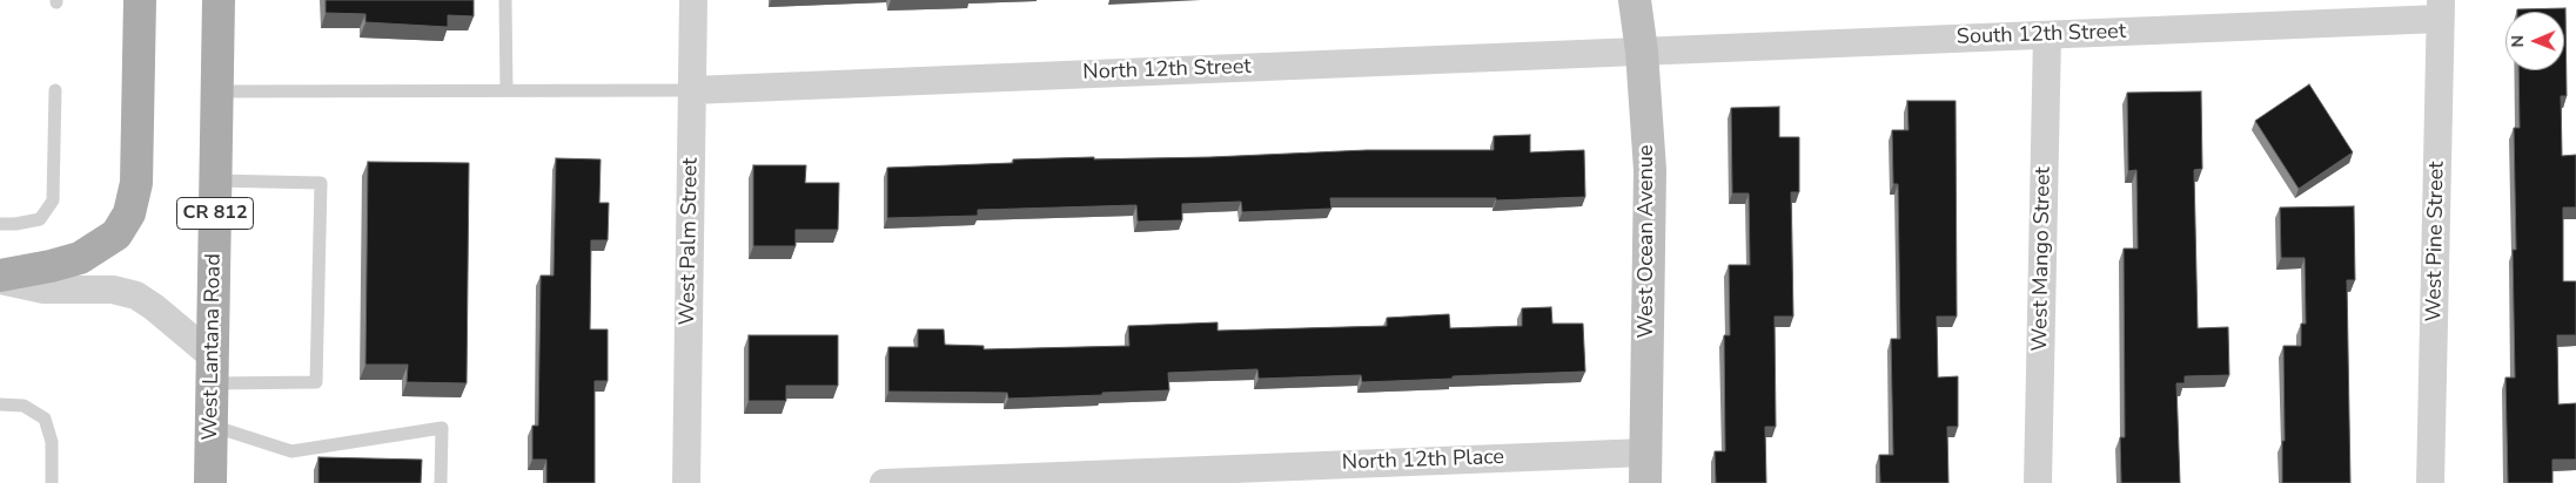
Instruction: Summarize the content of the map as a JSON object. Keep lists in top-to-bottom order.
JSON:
{
  "streets": {
    "main road": ["CR 812", "West Lantana Road"],
    "street": [
      "South 12th Street",
      "North 12th Street",
      "West Palm Street",
      "West Ocean Avenue",
      "West Pine Street",
      "West Mango Street",
      "North 12th Place"
    ]
  },
  "crossings": [
    ["South 12th Street", "North 12th Street"],
    ["South 12th Street", "West Ocean Avenue"],
    ["South 12th Street", "West Pine Street"],
    ["South 12th Street", "West Mango Street"],
    ["North 12th Street", "West Palm Street"],
    ["North 12th Street", "West Ocean Avenue"],
    ["West Ocean Avenue", "North 12th Place"]
  ],
  "north": "left"
}
